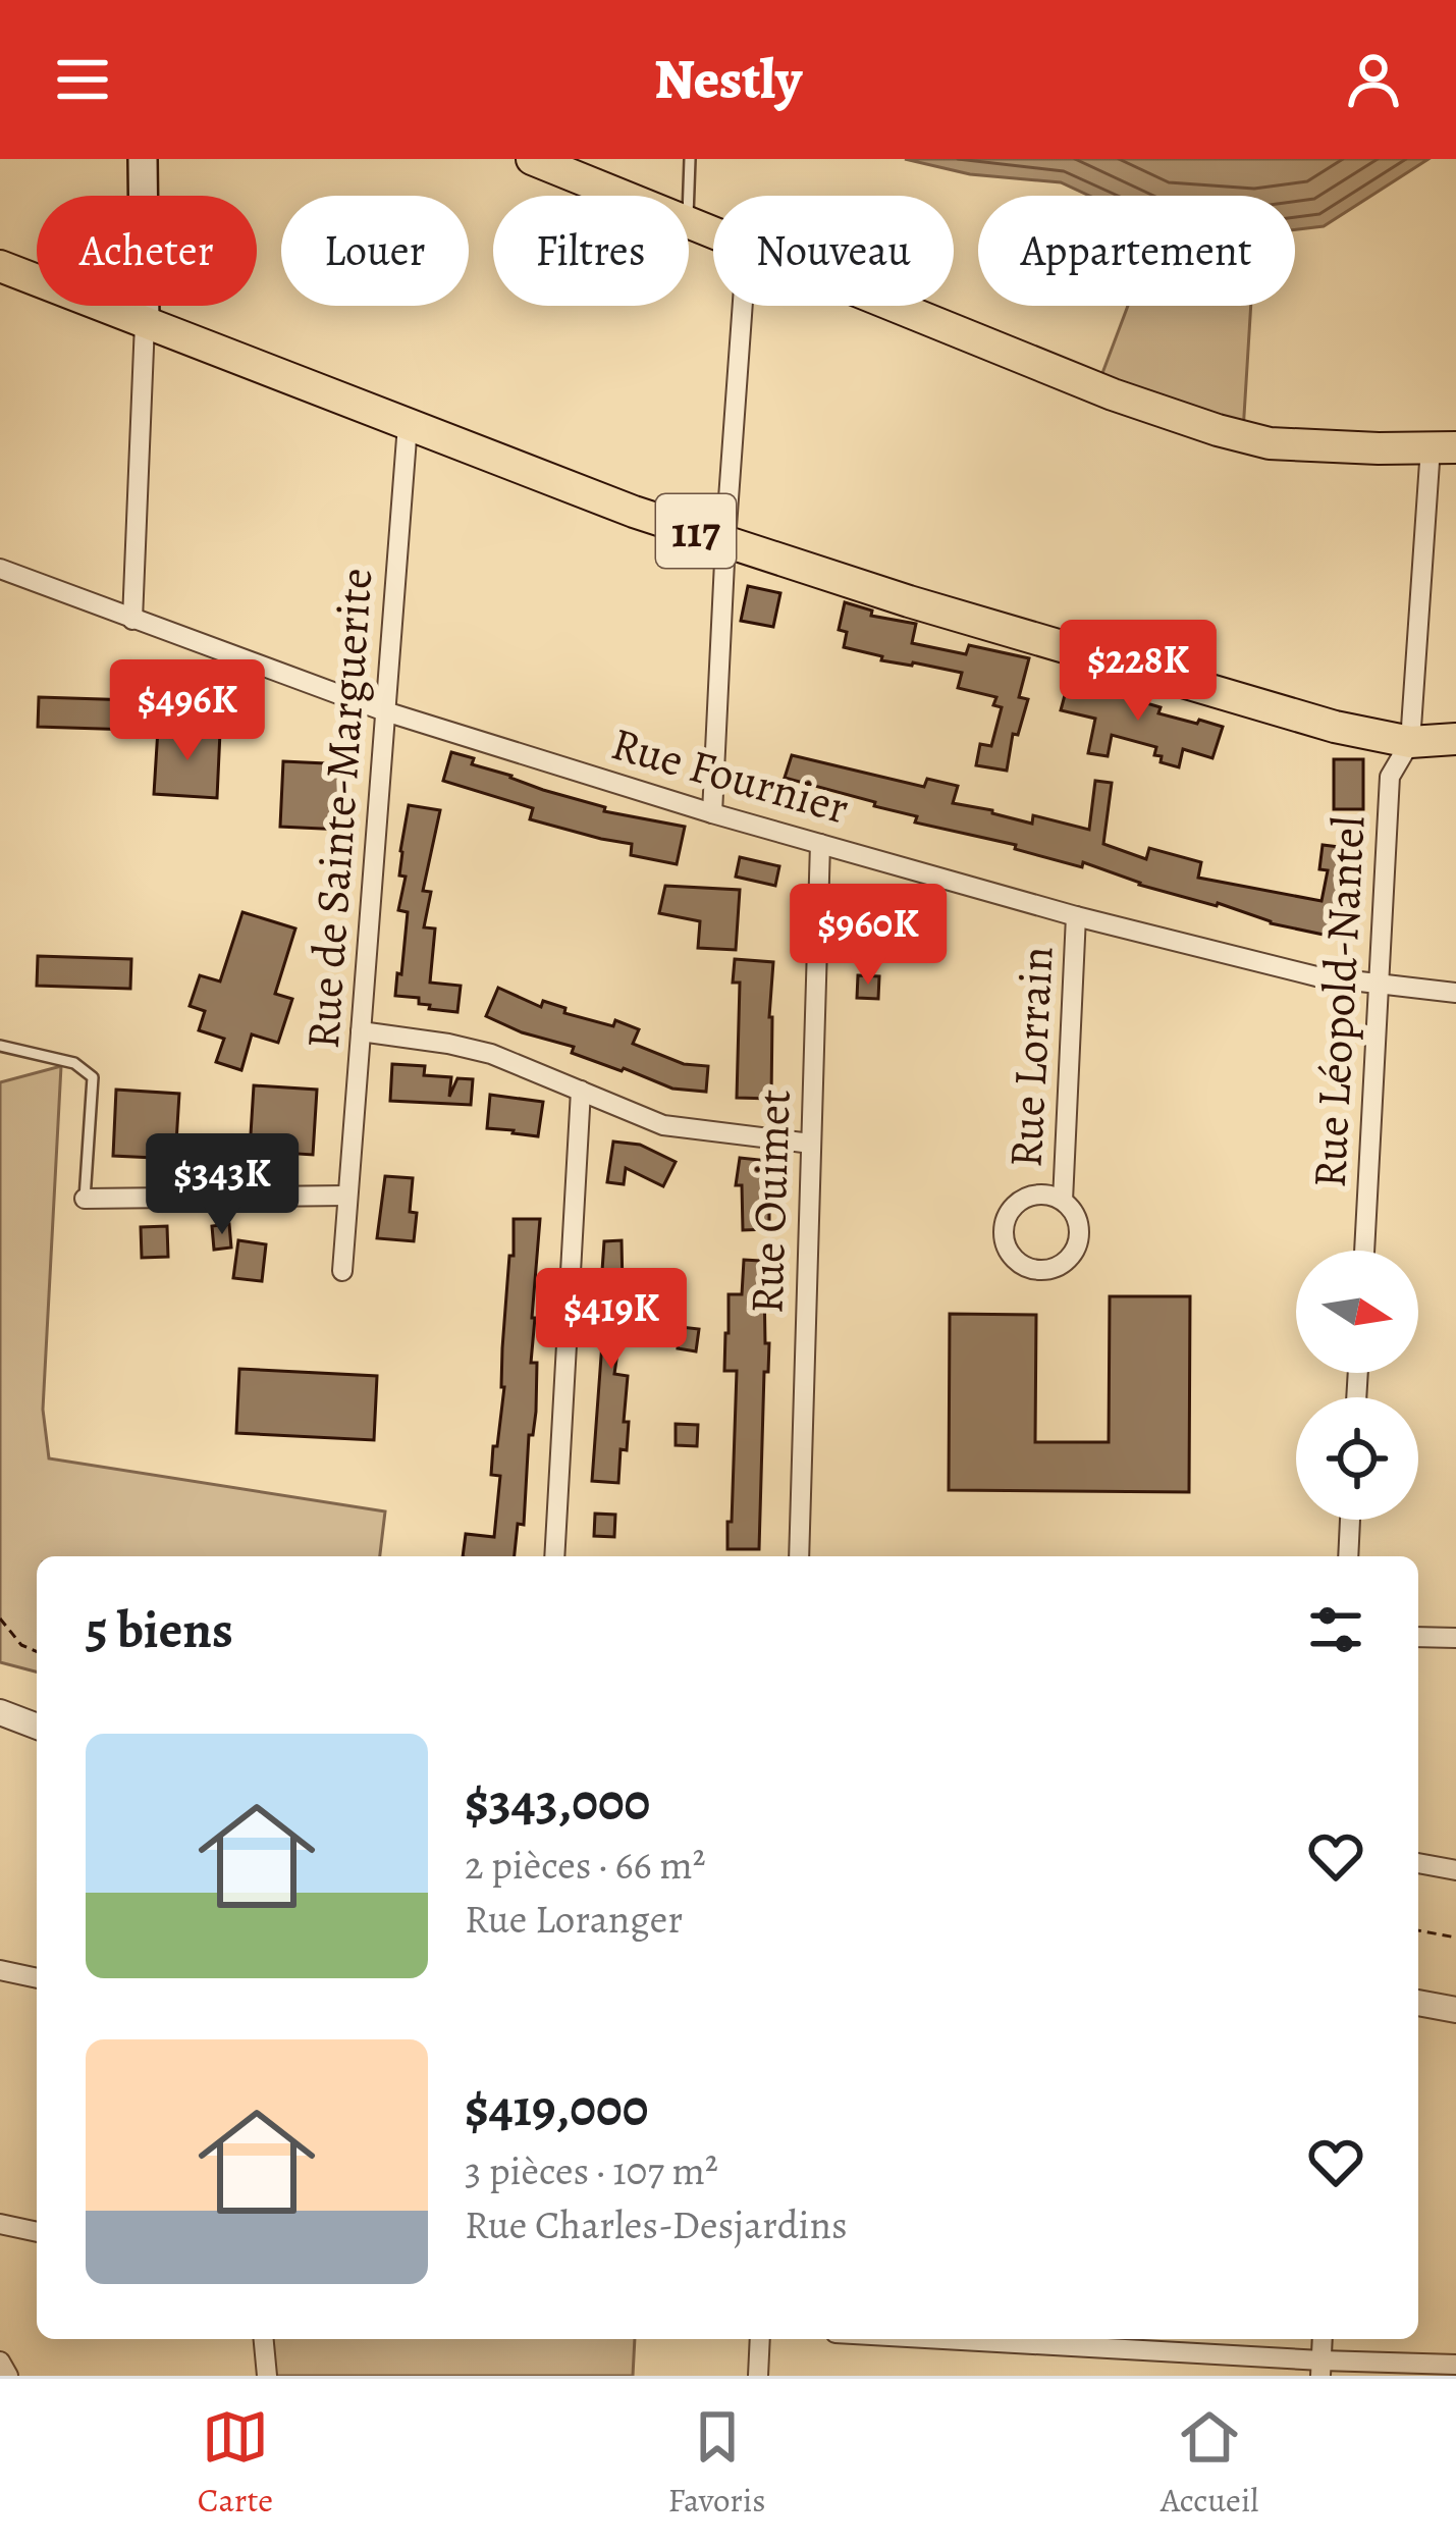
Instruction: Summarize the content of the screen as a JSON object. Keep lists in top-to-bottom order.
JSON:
{
  "streets": {
    "main road": ["117"],
    "street": [
      "Rue Fournier",
      "Rue de Sainte-Marguerite",
      "Rue Léopold-Nantel",
      "Rue Lorrain",
      "Rue Ouimet"
    ]
  },
  "crossings": [
    ["117", "Rue de Sainte-Marguerite"],
    ["117", "Rue Léopold-Nantel"],
    ["Rue Fournier", "Rue de Sainte-Marguerite"],
    ["Rue Fournier", "Rue Léopold-Nantel"],
    ["Rue Fournier", "Rue Lorrain"],
    ["Rue Fournier", "Rue Ouimet"]
  ],
  "north": "right",
  "page": {
    "header": "Nestly",
    "chip": [
      "Acheter",
      "Louer",
      "Filtres",
      "Nouveau",
      "Appartement"
    ],
    "price": [
      "$228K",
      "$496K",
      "$960K",
      "$343K",
      "$419K"
    ],
    "heading": "5 biens",
    "list": [
      {
        "name": "$343,000",
        "note": "2 pièces · 66 m² · Rue Loranger"
      },
      {
        "name": "$419,000",
        "note": "3 pièces · 107 m² · Rue Charles-Desjardins"
      }
    ],
    "tabs": ["Carte", "Favoris", "Accueil"]
  }
}
